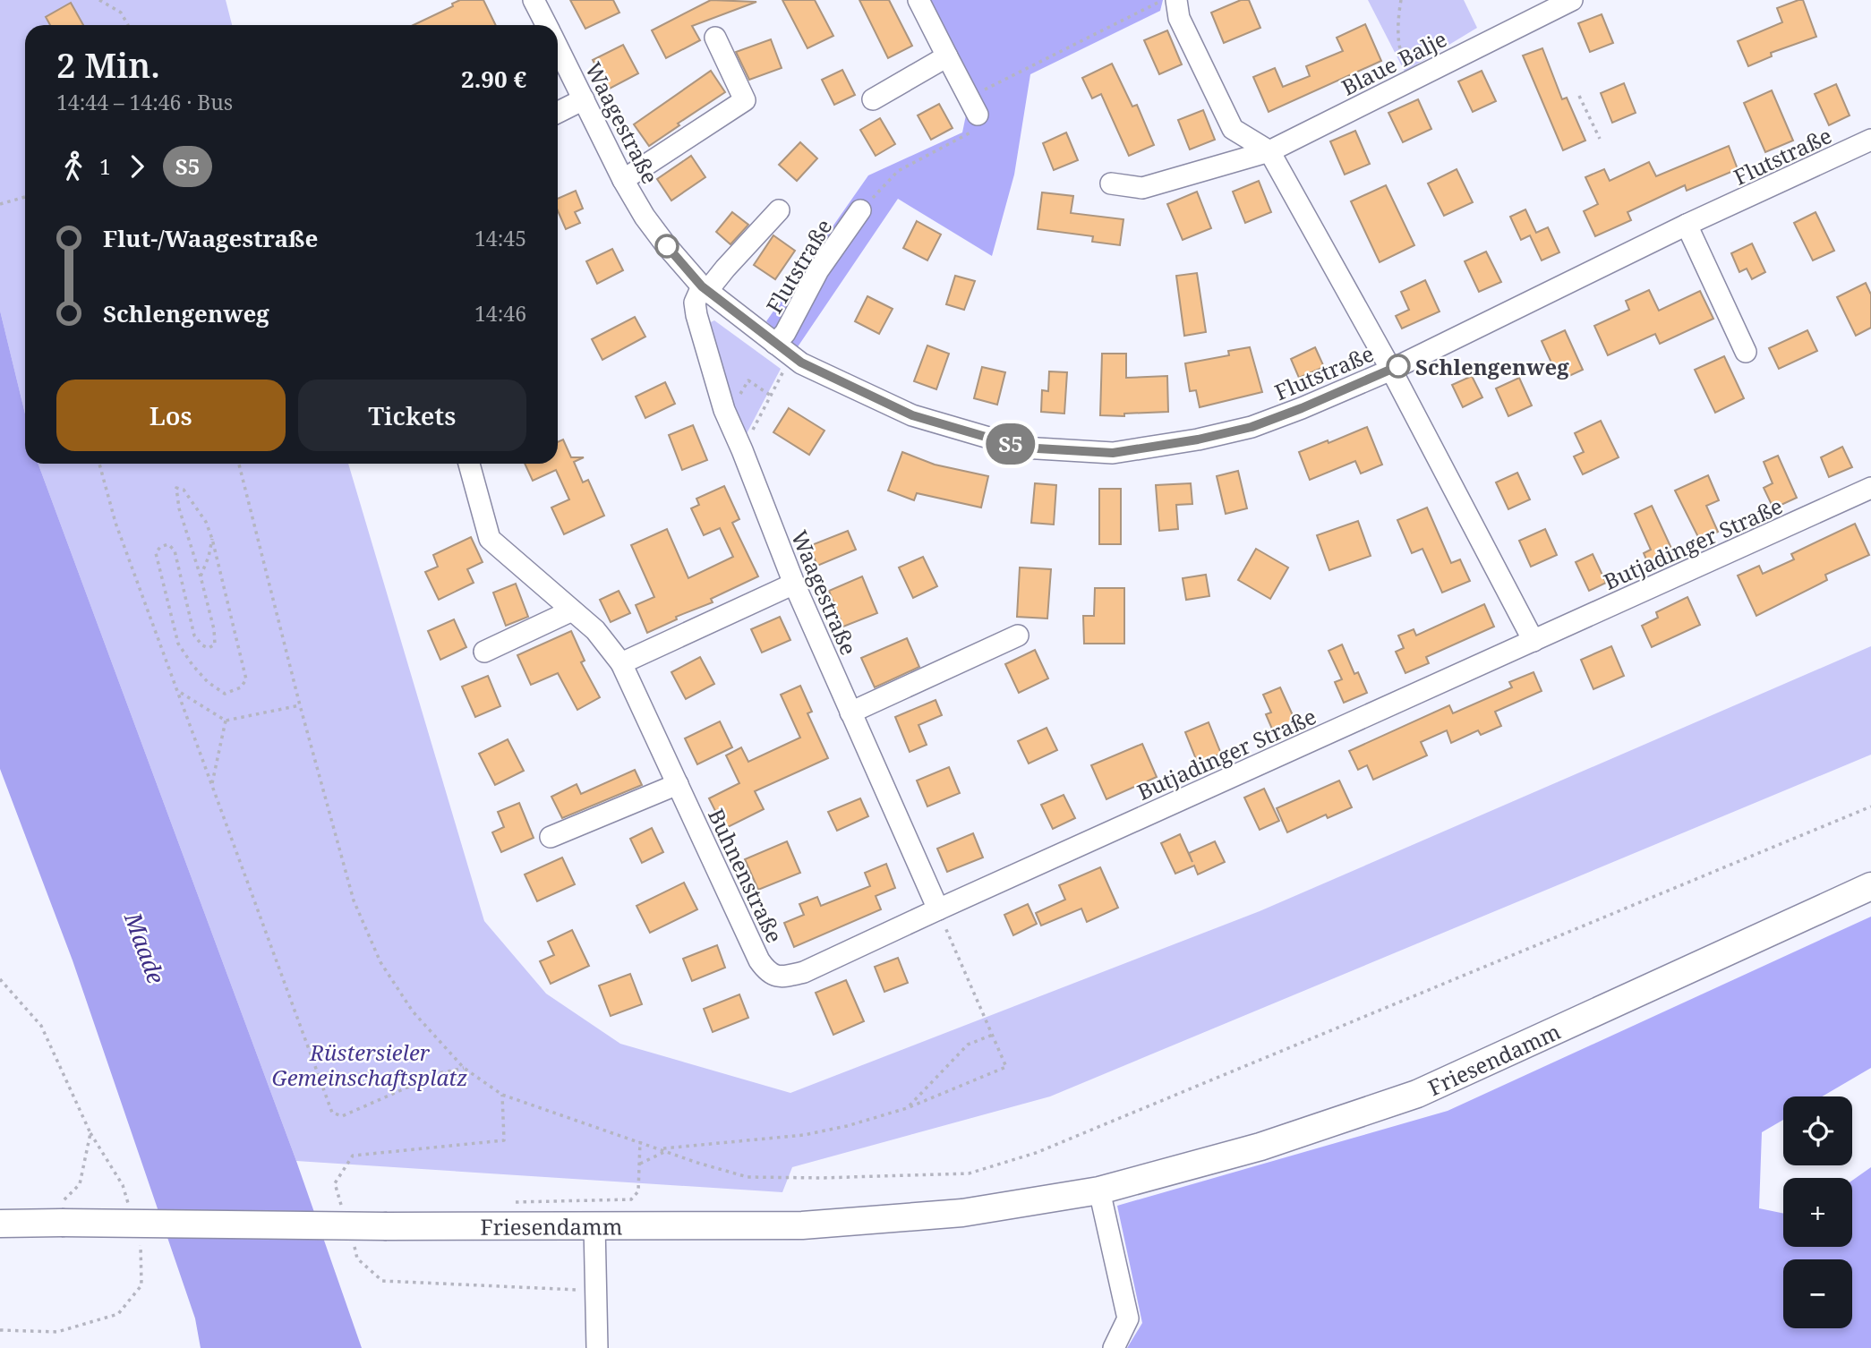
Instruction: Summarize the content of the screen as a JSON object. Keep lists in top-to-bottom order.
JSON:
{
  "streets": {
    "main road": ["Friesendamm"],
    "street": [
      "Blaue Balje",
      "Waagestraße",
      "Flutstraße",
      "Butjadinger Straße",
      "Buhnenstraße"
    ]
  },
  "crossings": [
    ["Waagestraße", "Flutstraße"],
    ["Waagestraße", "Butjadinger Straße"],
    ["Waagestraße", "Buhnenstraße"],
    ["Butjadinger Straße", "Buhnenstraße"]
  ],
  "water": ["Maade"],
  "parks": ["Rüstersieler Gemeinschaftsplatz"],
  "places": ["Schlengenweg"],
  "lines": ["bus line S5"],
  "page": {
    "on_map": "S5",
    "heading": ["2 Min.", "14:44 – 14:46 · Bus", "2.90 €"],
    "legs": ["1", "S5"],
    "list": [
      {
        "name": "Flut-/Waagestraße",
        "value": "14:45"
      },
      {
        "name": "Schlengenweg",
        "value": "14:46"
      }
    ],
    "buttons": ["Los", "Tickets"],
    "map_buttons": ["+", "−"]
  }
}
